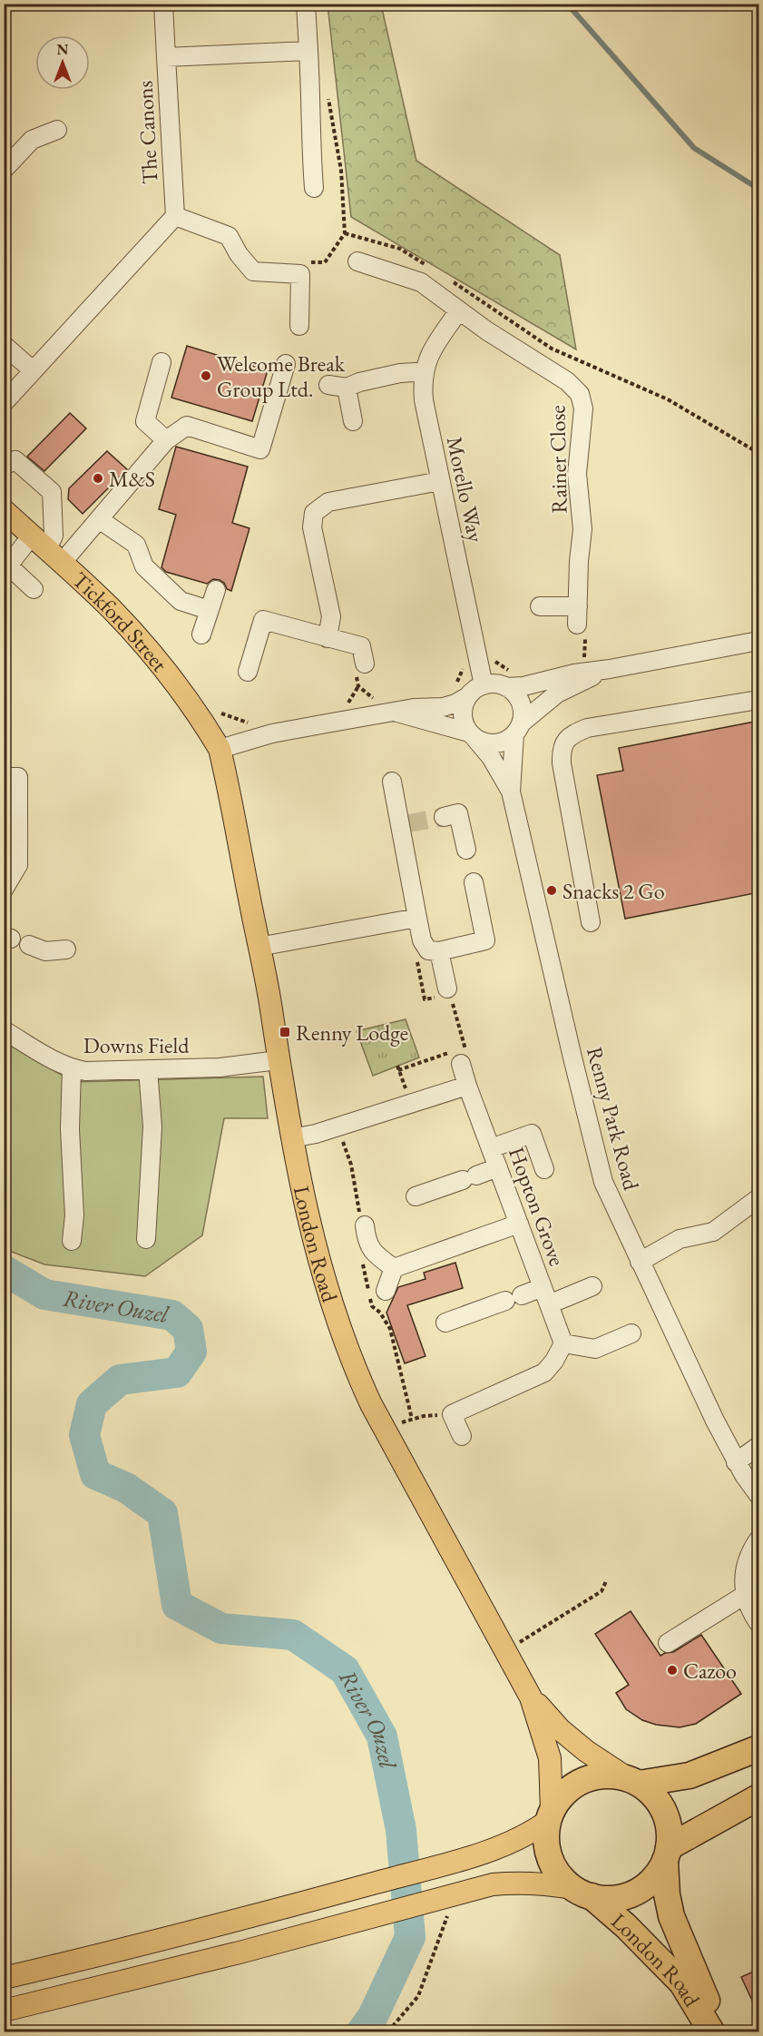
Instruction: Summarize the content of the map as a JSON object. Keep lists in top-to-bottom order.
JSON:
{
  "streets": {
    "highway": ["London Road"],
    "main road": ["Tickford Street"],
    "street": [
      "The Canons",
      "Rainer Close",
      "Morello Way",
      "Downs Field",
      "Renny Park Road",
      "Hopton Grove"
    ]
  },
  "crossings": [
    ["Rainer Close", "Morello Way"],
    ["Morello Way", "Renny Park Road"],
    ["Tickford Street", "London Road"],
    ["Downs Field", "London Road"]
  ],
  "water": ["River Ouzel"],
  "places": {
    "other": [
      "Welcome Break Group Ltd.",
      "M&S",
      "Snacks 2 Go",
      "Cazoo"
    ],
    "transit": ["Renny Lodge"]
  },
  "north": "top"
}
